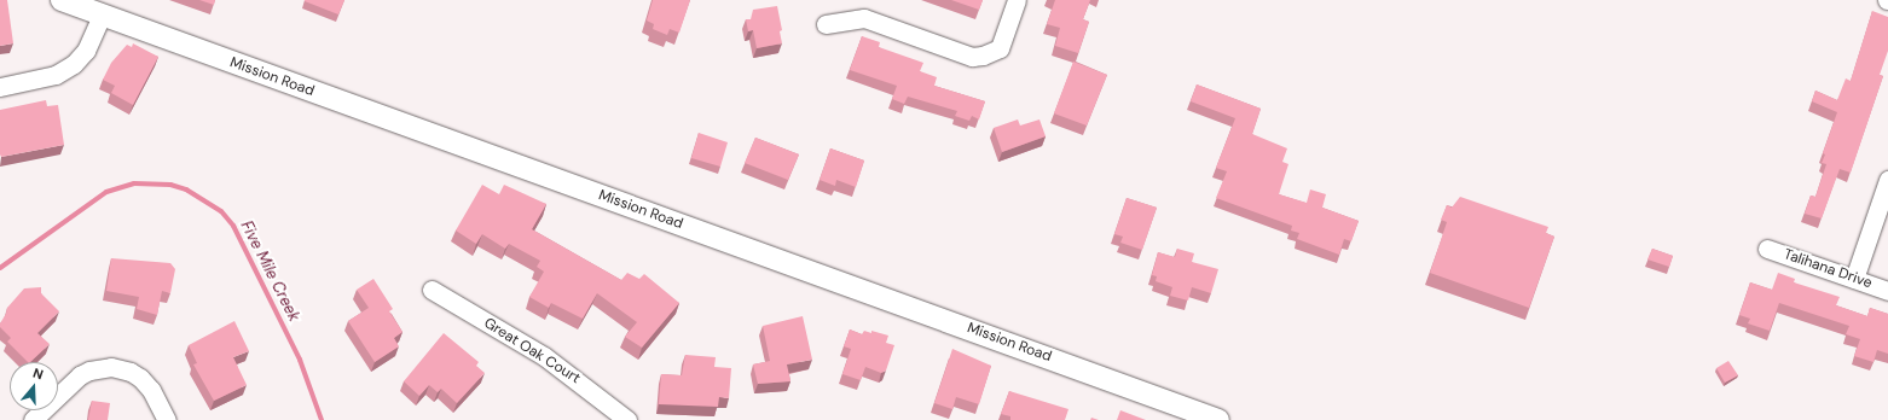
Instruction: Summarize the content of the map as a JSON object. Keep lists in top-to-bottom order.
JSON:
{
  "streets": {
    "street": ["Mission Road", "Talihana Drive", "Great Oak Court"]
  },
  "water": ["Five Mile Creek"],
  "north": "top"
}
